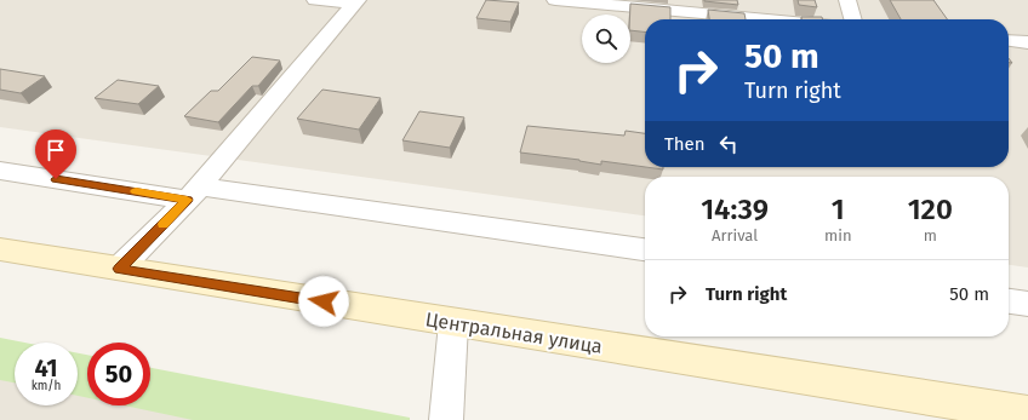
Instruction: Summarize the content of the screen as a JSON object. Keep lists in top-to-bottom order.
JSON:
{
  "streets": {
    "main road": ["Центральная улица"]
  },
  "page": {
    "turn": ["50 m", "Turn right"],
    "then": "Then",
    "eta": [
      "14:39",
      "Arrival",
      "1",
      "min",
      "120",
      "m"
    ],
    "list": [
      {
        "name": "Turn right",
        "value": "50 m"
      }
    ],
    "speed": "41 km/h",
    "limit": "50"
  }
}
